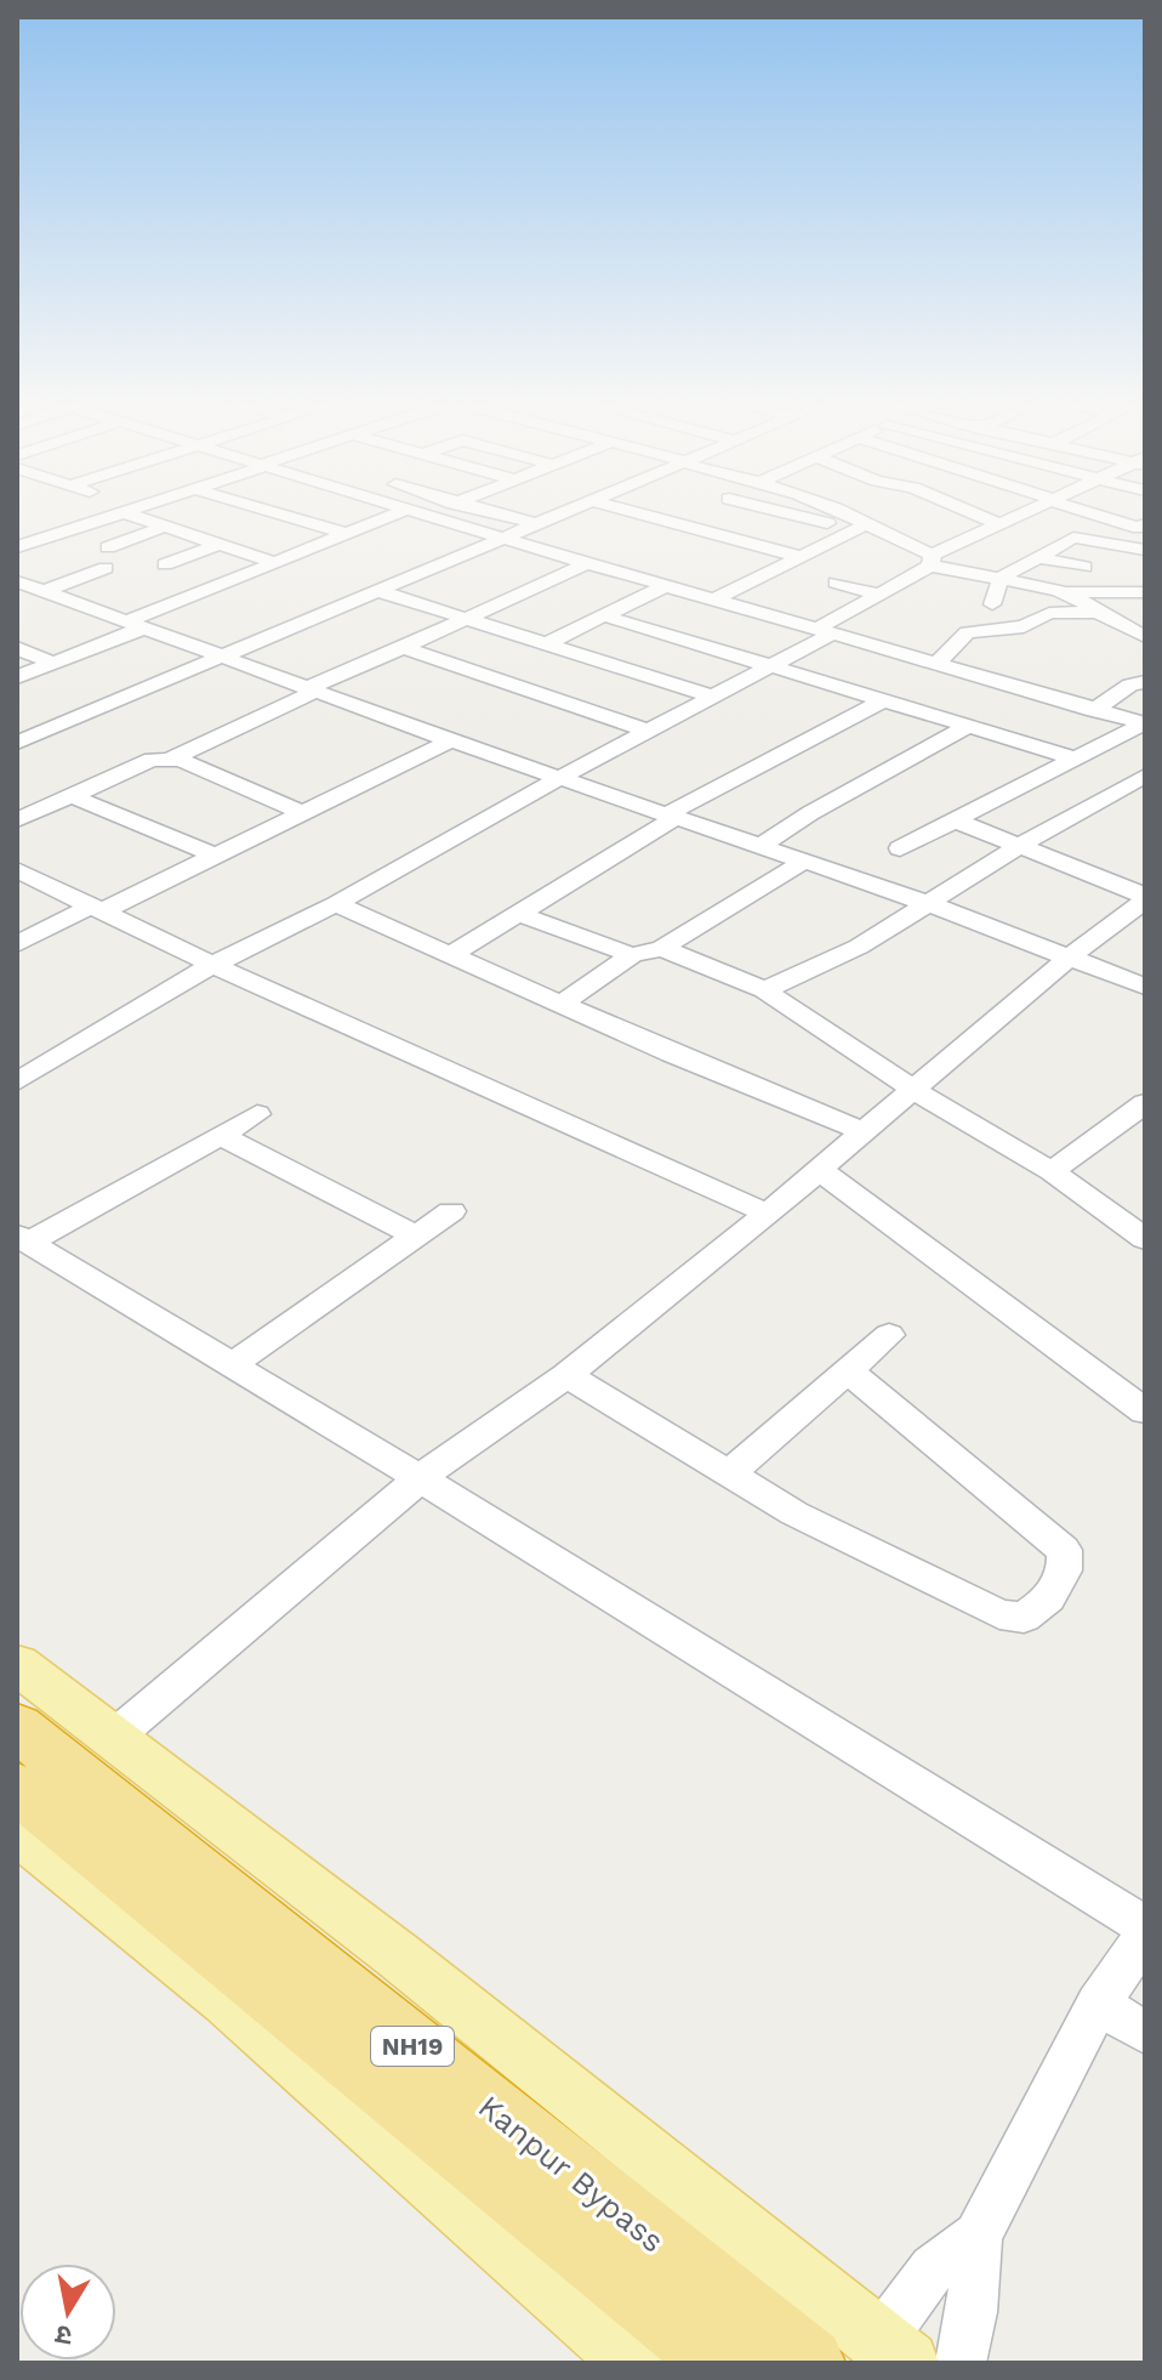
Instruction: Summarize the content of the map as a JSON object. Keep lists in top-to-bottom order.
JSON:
{
  "streets": {
    "highway": ["NH19", "Kanpur Bypass"]
  },
  "north": "bottom"
}
